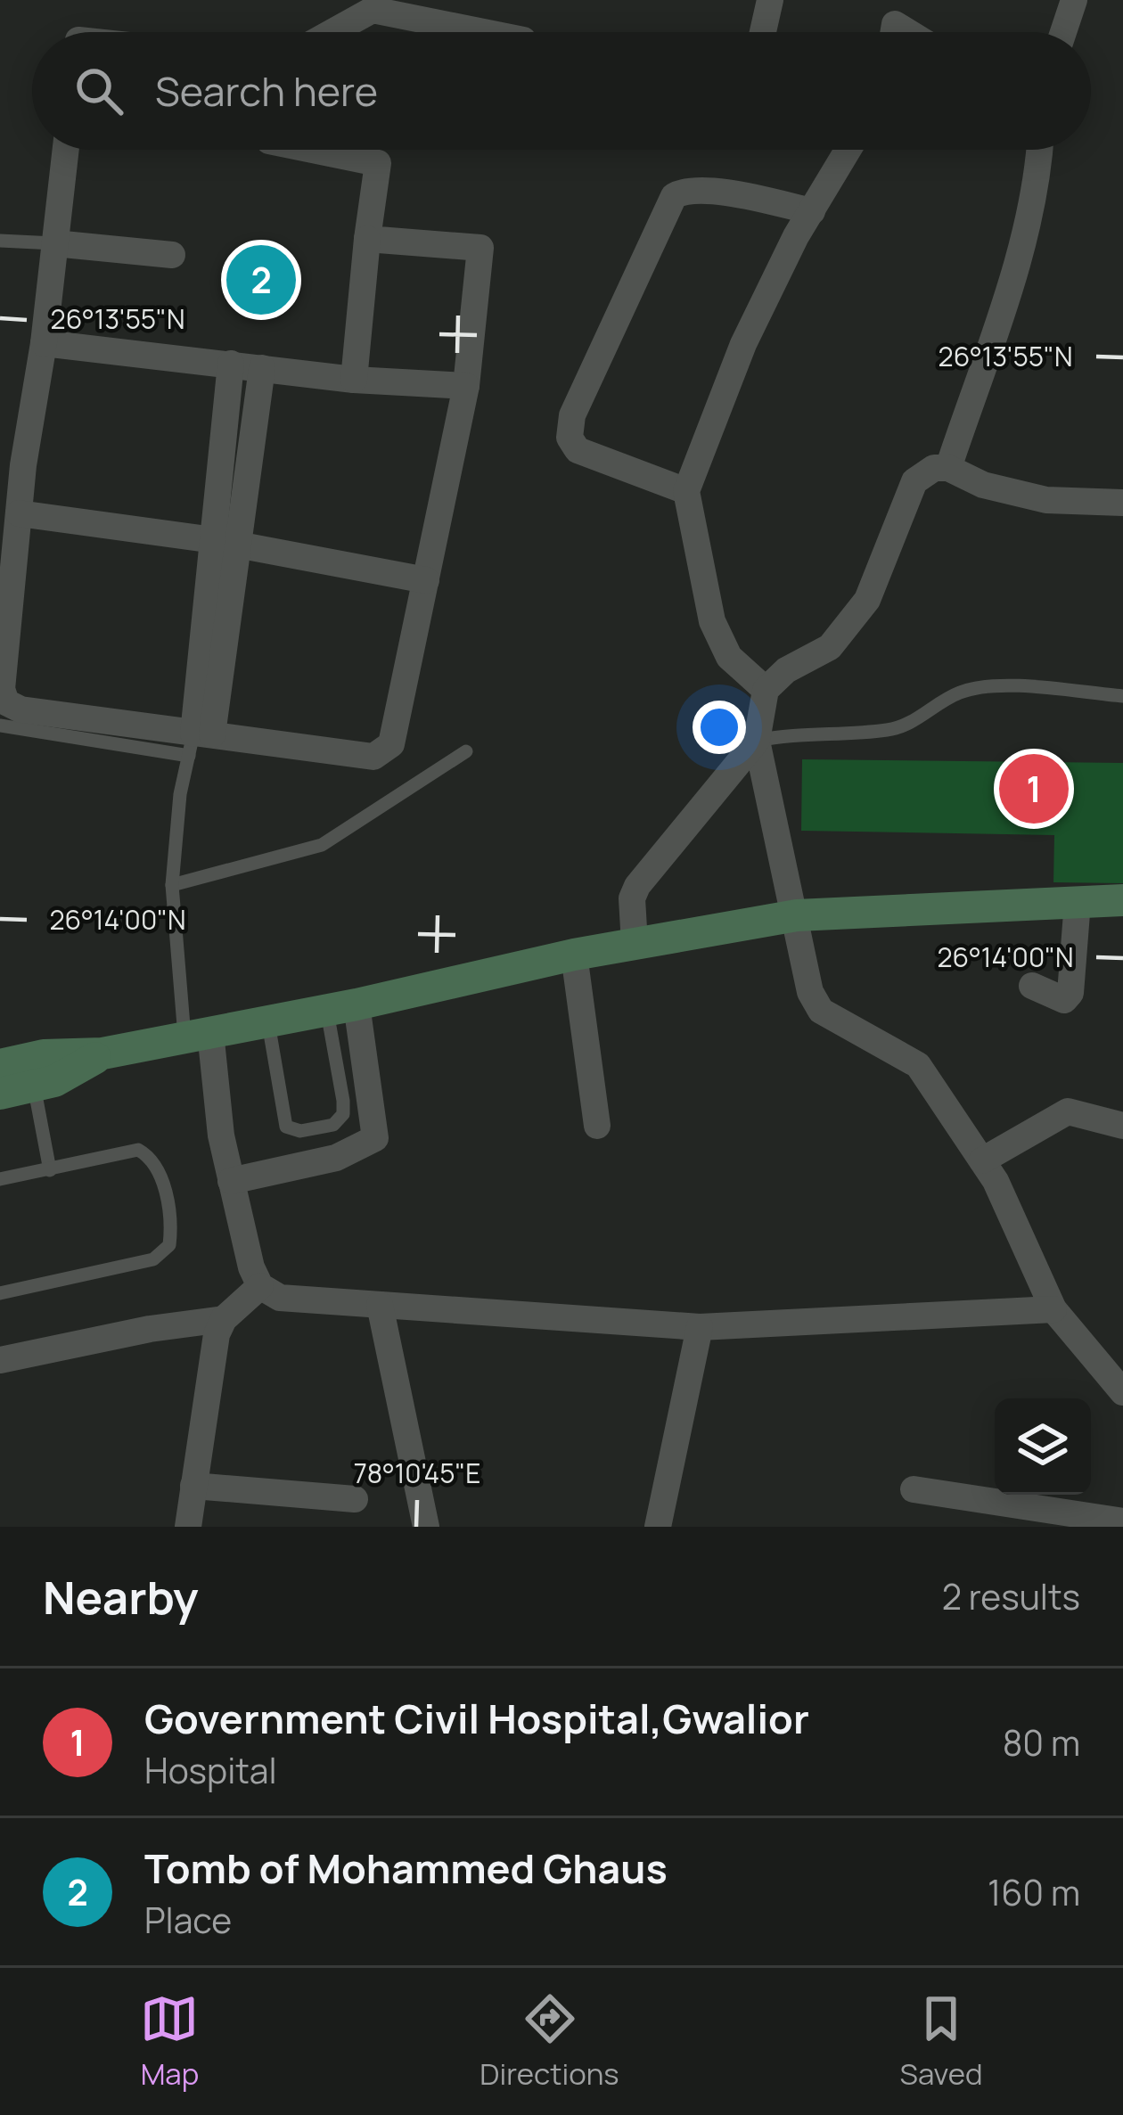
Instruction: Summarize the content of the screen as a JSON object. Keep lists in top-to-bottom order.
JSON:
{
  "page": {
    "search": "Search here",
    "pins": ["2", "1"],
    "heading": ["Nearby", "2 results"],
    "list": [
      {
        "mark": "1",
        "name": "Government Civil Hospital,Gwalior",
        "note": "Hospital",
        "value": "80 m"
      },
      {
        "mark": "2",
        "name": "Tomb of Mohammed Ghaus",
        "note": "Place",
        "value": "160 m"
      }
    ],
    "nav": ["Map", "Directions", "Saved"]
  },
  "coordinates": ["26°13'55\"N", "26°14'00\"N", "78°10'45\"E"]
}
